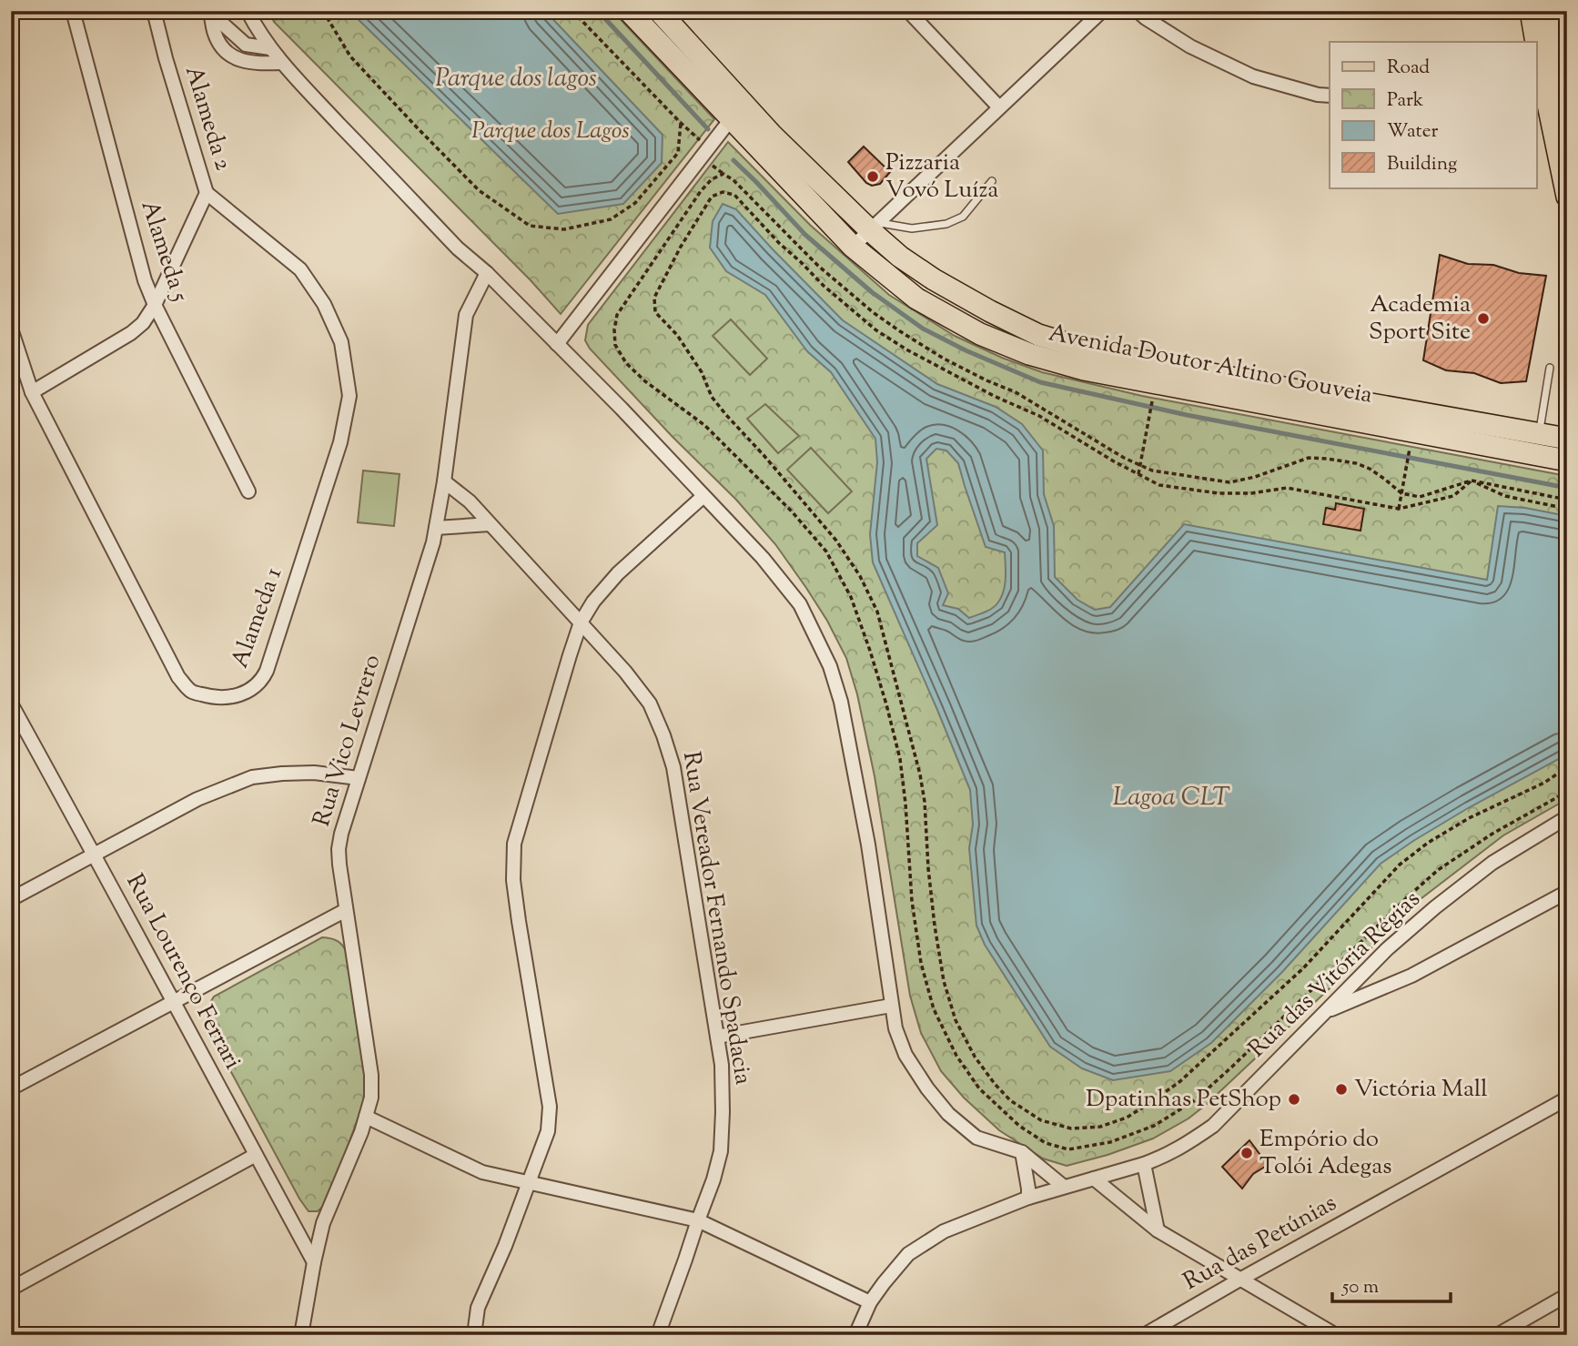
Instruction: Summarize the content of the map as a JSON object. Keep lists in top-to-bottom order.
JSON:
{
  "streets": {
    "main road": ["Avenida Doutor Altino Gouveia"],
    "street": [
      "Alameda 2",
      "Alameda 5",
      "Alameda 1",
      "Rua Vico Levrero",
      "Rua Vereador Fernando Spadacia",
      "Rua Lourenço Ferrari",
      "Rua das Vitória Régias",
      "Rua das Petúnias"
    ]
  },
  "crossings": [
    ["Alameda 2", "Alameda 5"],
    ["Alameda 2", "Alameda 1"],
    ["Rua Vico Levrero", "Rua Vereador Fernando Spadacia"],
    ["Rua Vico Levrero", "Rua Lourenço Ferrari"]
  ],
  "water": ["Parque dos lagos", "Lagoa CLT"],
  "parks": ["Parque dos Lagos"],
  "places": [
    "Pizzaria Vovó Luíza",
    "Academia Sport Site",
    "Victória Mall",
    "Dpatinhas PetShop",
    "Empório do Tolói Adegas"
  ],
  "legend": [
    "Road",
    "Park",
    "Water",
    "Building"
  ],
  "scale_bar": "50 m"
}
